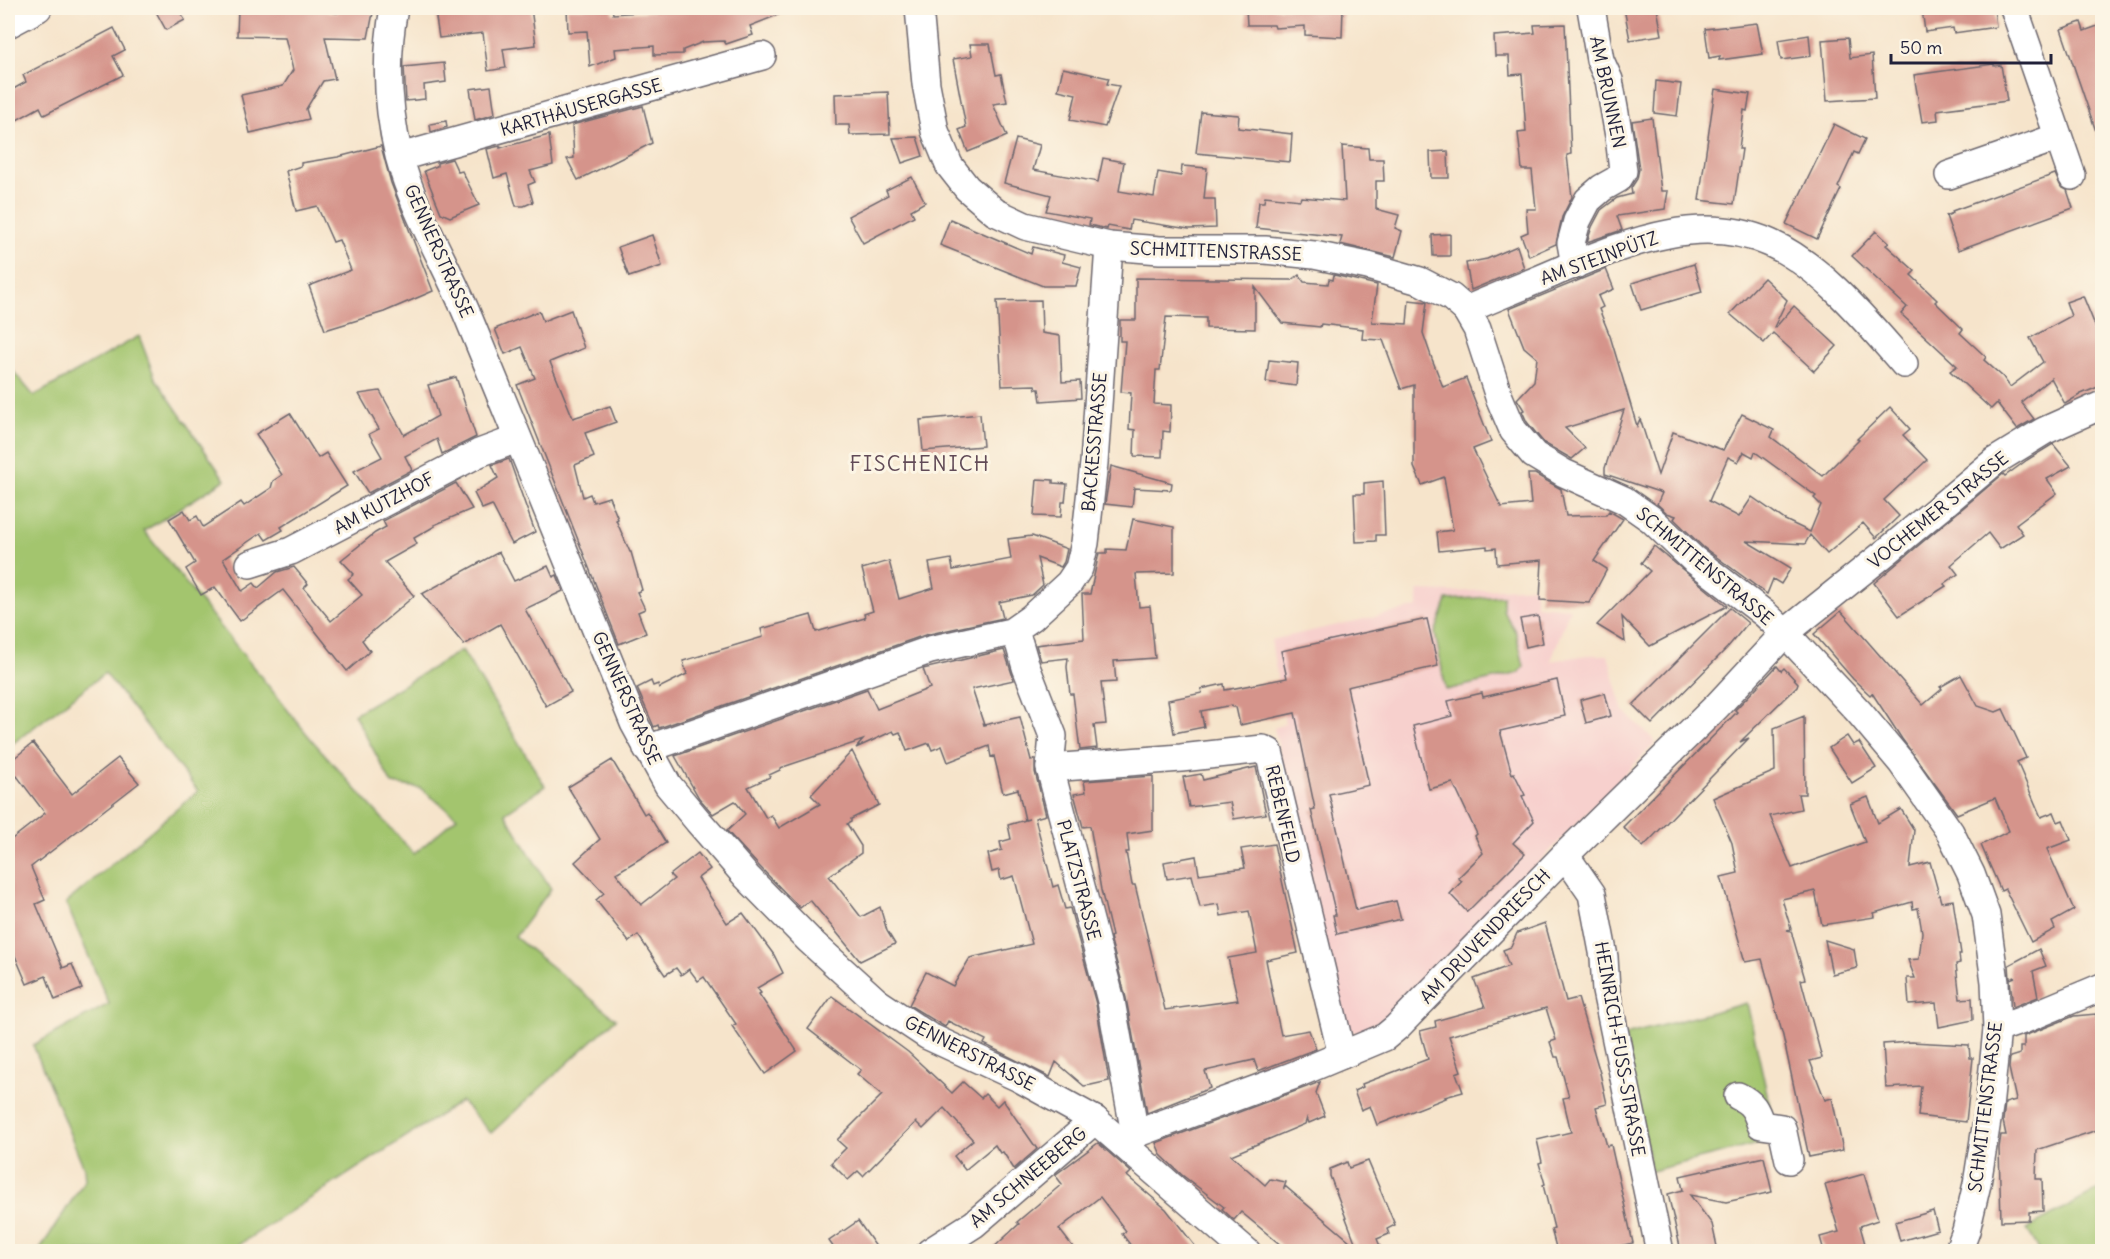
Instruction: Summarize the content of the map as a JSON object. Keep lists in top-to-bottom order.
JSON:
{
  "streets": {
    "street": [
      "AM BRUNNEN",
      "KARTHÄUSERGASSE",
      "GENNERSTRASSE",
      "SCHMITTENSTRASSE",
      "AM STEINPÜTZ",
      "BACKESSTRASSE",
      "AM KUTZHOF",
      "VOCHEMER STRASSE",
      "REBENFELD",
      "PLATZSTRASSE",
      "AM DRUVENDRIESCH",
      "HEINRICH-FUSS-STRASSE",
      "AM SCHNEEBERG"
    ]
  },
  "crossings": [
    ["AM BRUNNEN", "AM STEINPÜTZ"],
    ["KARTHÄUSERGASSE", "GENNERSTRASSE"],
    ["GENNERSTRASSE", "AM KUTZHOF"],
    ["GENNERSTRASSE", "PLATZSTRASSE"],
    ["GENNERSTRASSE", "AM DRUVENDRIESCH"],
    ["GENNERSTRASSE", "AM SCHNEEBERG"],
    ["SCHMITTENSTRASSE", "AM STEINPÜTZ"],
    ["SCHMITTENSTRASSE", "BACKESSTRASSE"],
    ["SCHMITTENSTRASSE", "VOCHEMER STRASSE"],
    ["SCHMITTENSTRASSE", "AM DRUVENDRIESCH"],
    ["BACKESSTRASSE", "PLATZSTRASSE"],
    ["VOCHEMER STRASSE", "AM DRUVENDRIESCH"],
    ["REBENFELD", "PLATZSTRASSE"],
    ["REBENFELD", "AM DRUVENDRIESCH"],
    ["PLATZSTRASSE", "AM DRUVENDRIESCH"],
    ["AM DRUVENDRIESCH", "HEINRICH-FUSS-STRASSE"]
  ],
  "districts": ["FISCHENICH"],
  "scale_bar": "50 m"
}
